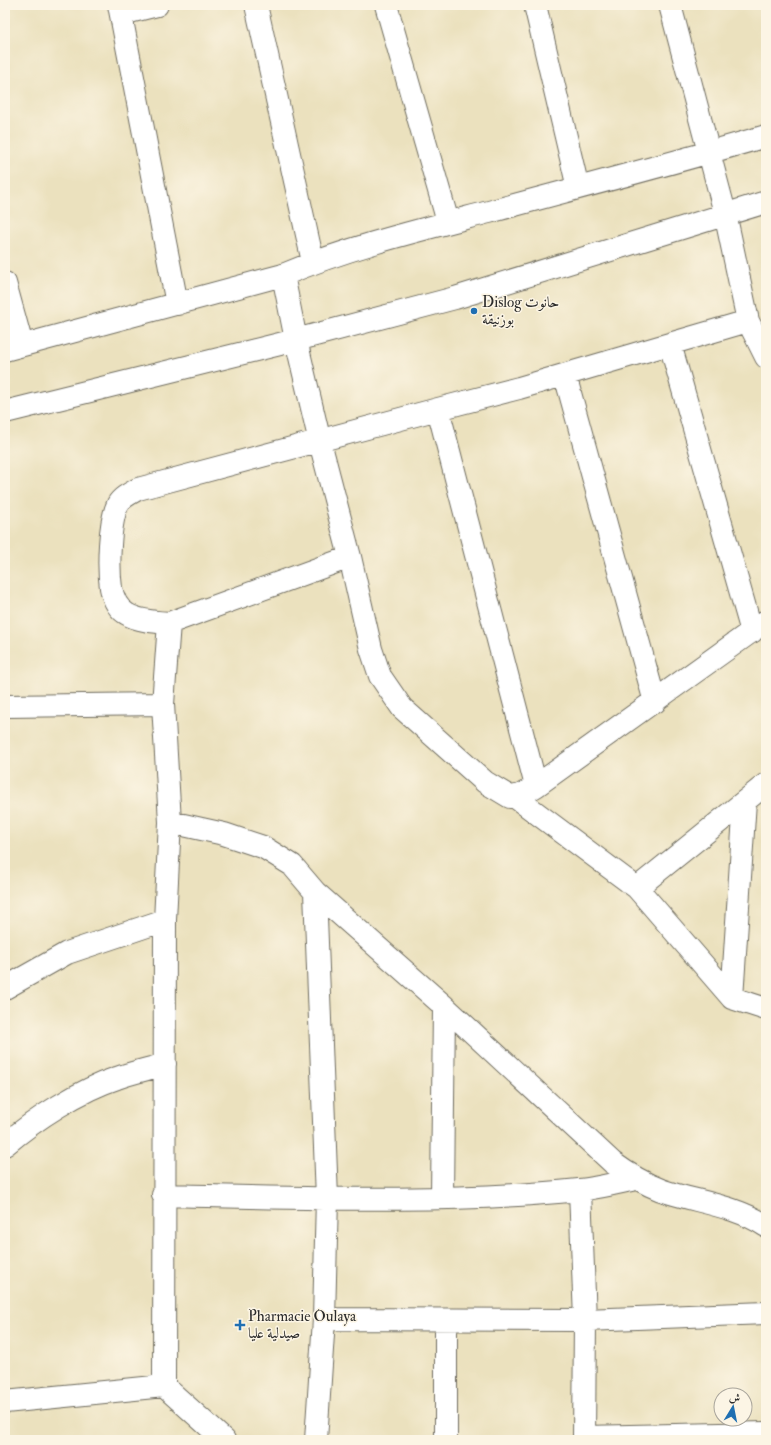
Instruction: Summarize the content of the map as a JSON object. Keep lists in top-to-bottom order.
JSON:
{
  "places": {
    "other": ["Dislog حانوت بوزنيقة"],
    "health": ["Pharmacie Oulaya صيدلية عليا"]
  },
  "north": "top"
}
